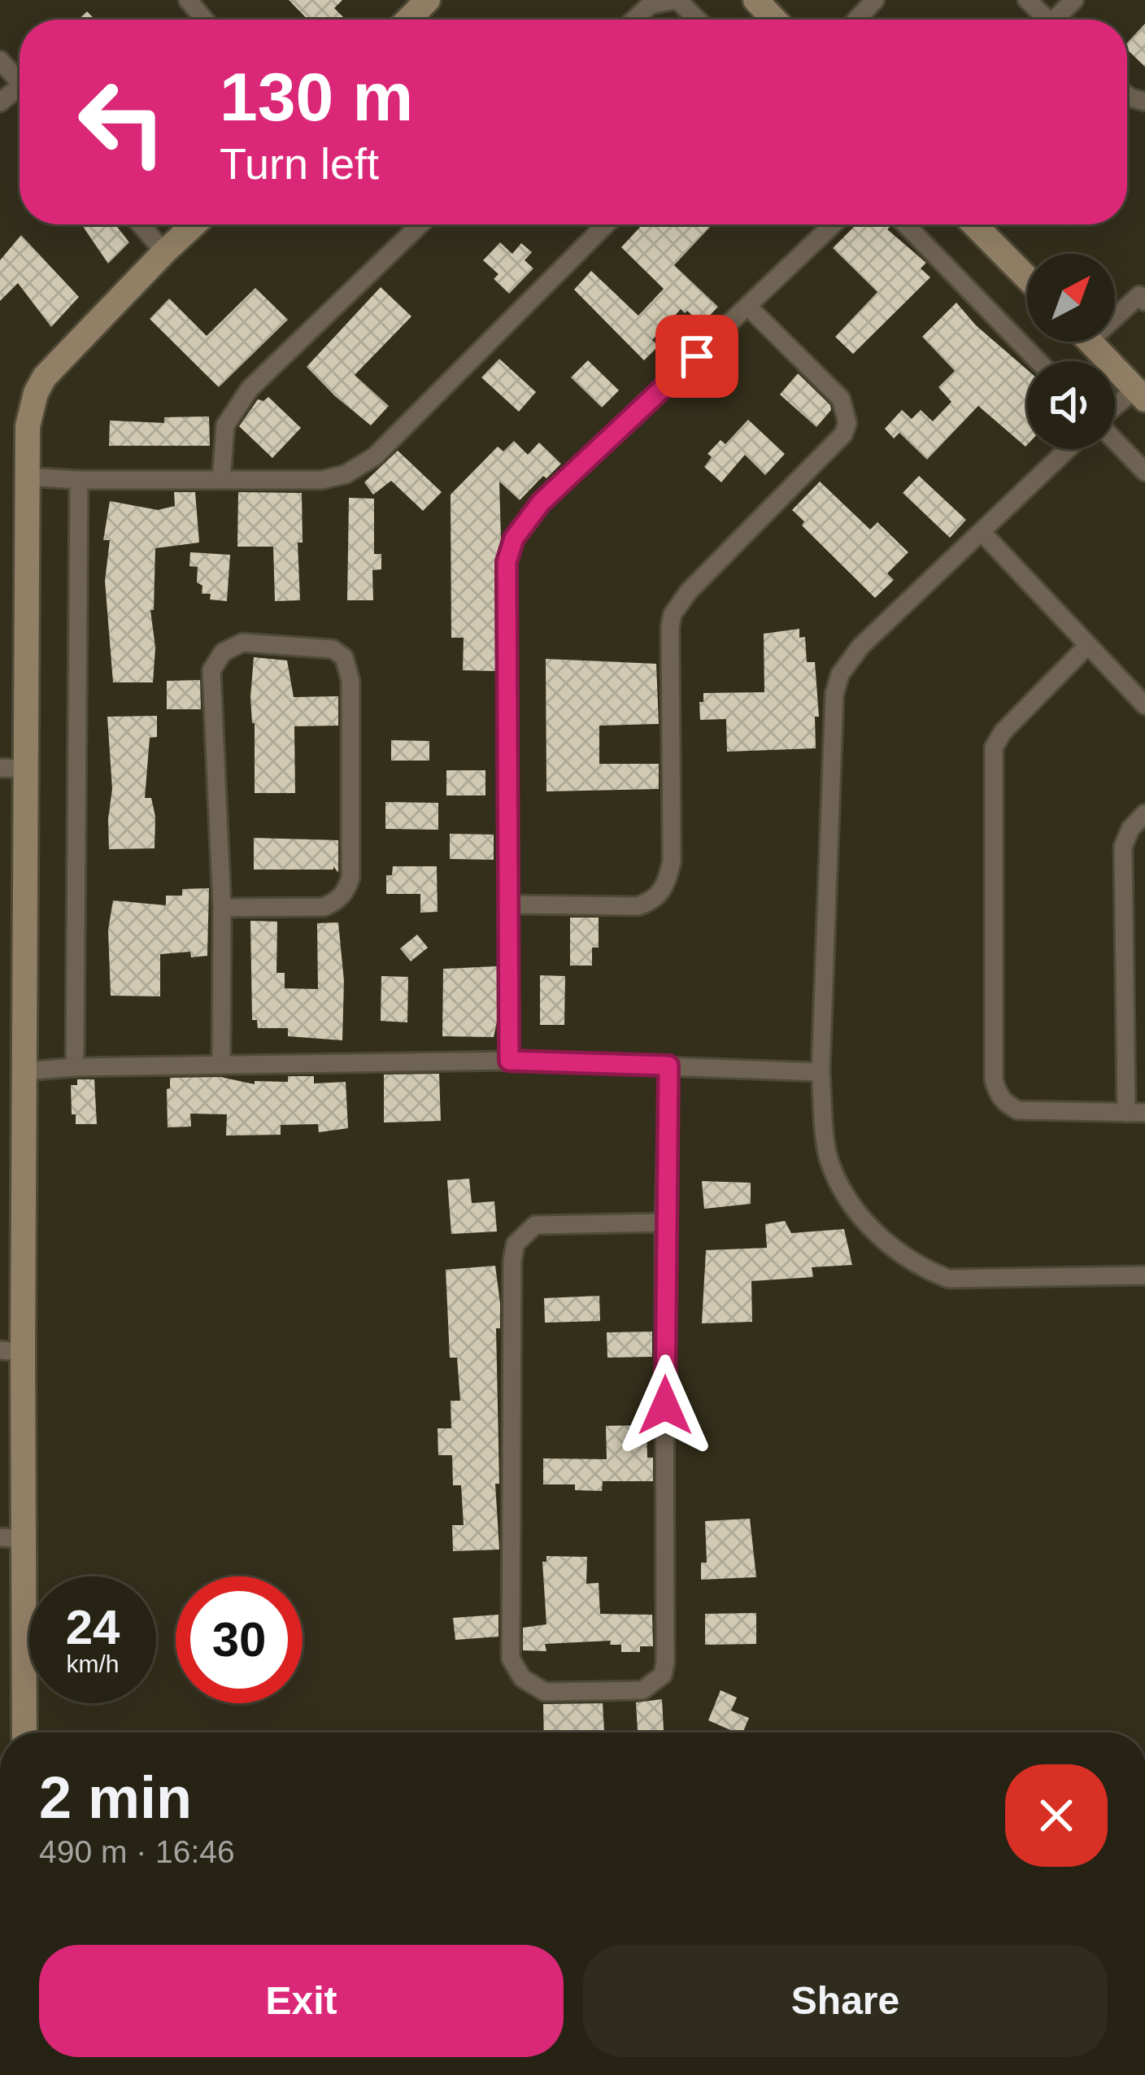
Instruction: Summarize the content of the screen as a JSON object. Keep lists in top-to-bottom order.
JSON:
{
  "north": "top right",
  "page": {
    "turn": ["130 m", "Turn left"],
    "speed": "24 km/h",
    "limit": "30",
    "heading": ["2 min", "490 m · 16:46"],
    "buttons": ["Exit", "Share"]
  }
}
